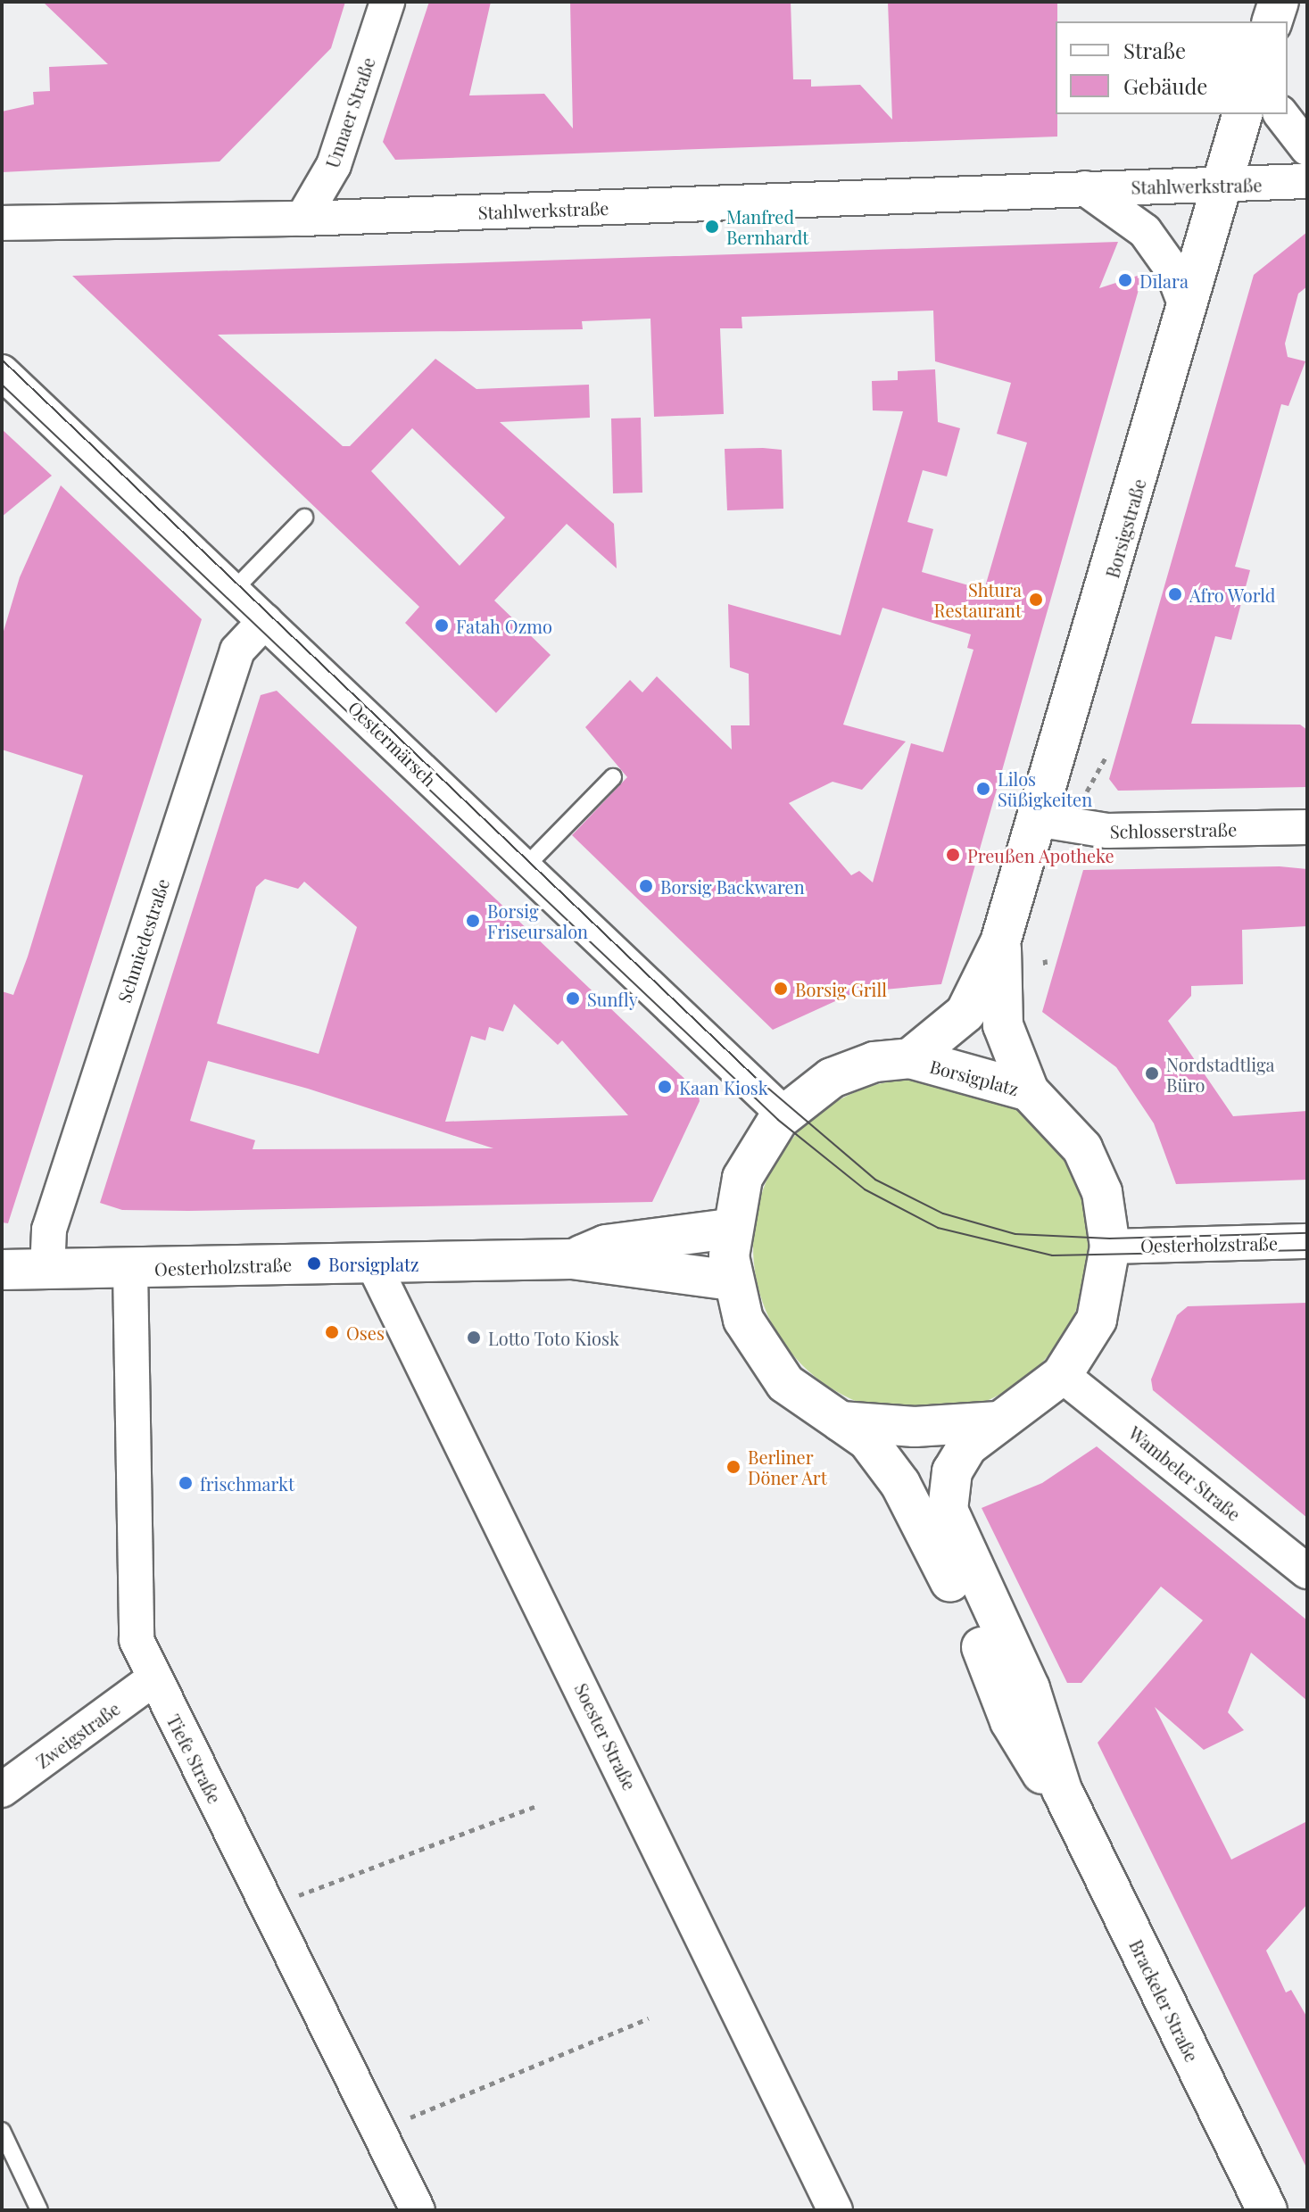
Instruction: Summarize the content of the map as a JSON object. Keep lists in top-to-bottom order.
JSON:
{
  "streets": {
    "main road": [
      "Borsigstraße",
      "Borsigplatz",
      "Oesterholzstraße",
      "Brackeler Straße"
    ],
    "street": [
      "Unnaer Straße",
      "Stahlwerkstraße",
      "Oestermärsch",
      "Schlosserstraße",
      "Schmiedestraße",
      "Wambeler Straße",
      "Zweigstraße",
      "Soester Straße",
      "Tiefe Straße"
    ]
  },
  "crossings": [
    ["Unnaer Straße", "Stahlwerkstraße"],
    ["Stahlwerkstraße", "Borsigstraße"],
    ["Borsigstraße", "Schlosserstraße"],
    ["Borsigstraße", "Borsigplatz"],
    ["Oestermärsch", "Schmiedestraße"],
    ["Oestermärsch", "Borsigplatz"],
    ["Schmiedestraße", "Oesterholzstraße"],
    ["Borsigplatz", "Oesterholzstraße"],
    ["Borsigplatz", "Wambeler Straße"],
    ["Borsigplatz", "Brackeler Straße"],
    ["Oesterholzstraße", "Soester Straße"],
    ["Oesterholzstraße", "Tiefe Straße"],
    ["Zweigstraße", "Tiefe Straße"]
  ],
  "places": [
    "Manfred Bernhardt",
    "Dīlara",
    "Afro World",
    "Shtura Restaurant",
    "Fatah Ozmo",
    "Lilos Süßigkeiten",
    "Preußen Apotheke",
    "Borsig Backwaren",
    "Borsig Friseursalon",
    "Borsig Grill",
    "Sunfly",
    "Nordstadtliga Büro",
    "Kaan Kiosk",
    "Borsigplatz",
    "Oses",
    "Lotto Toto Kiosk",
    "Berliner Döner Art",
    "frischmarkt"
  ],
  "legend": ["Straße", "Gebäude"]
}
